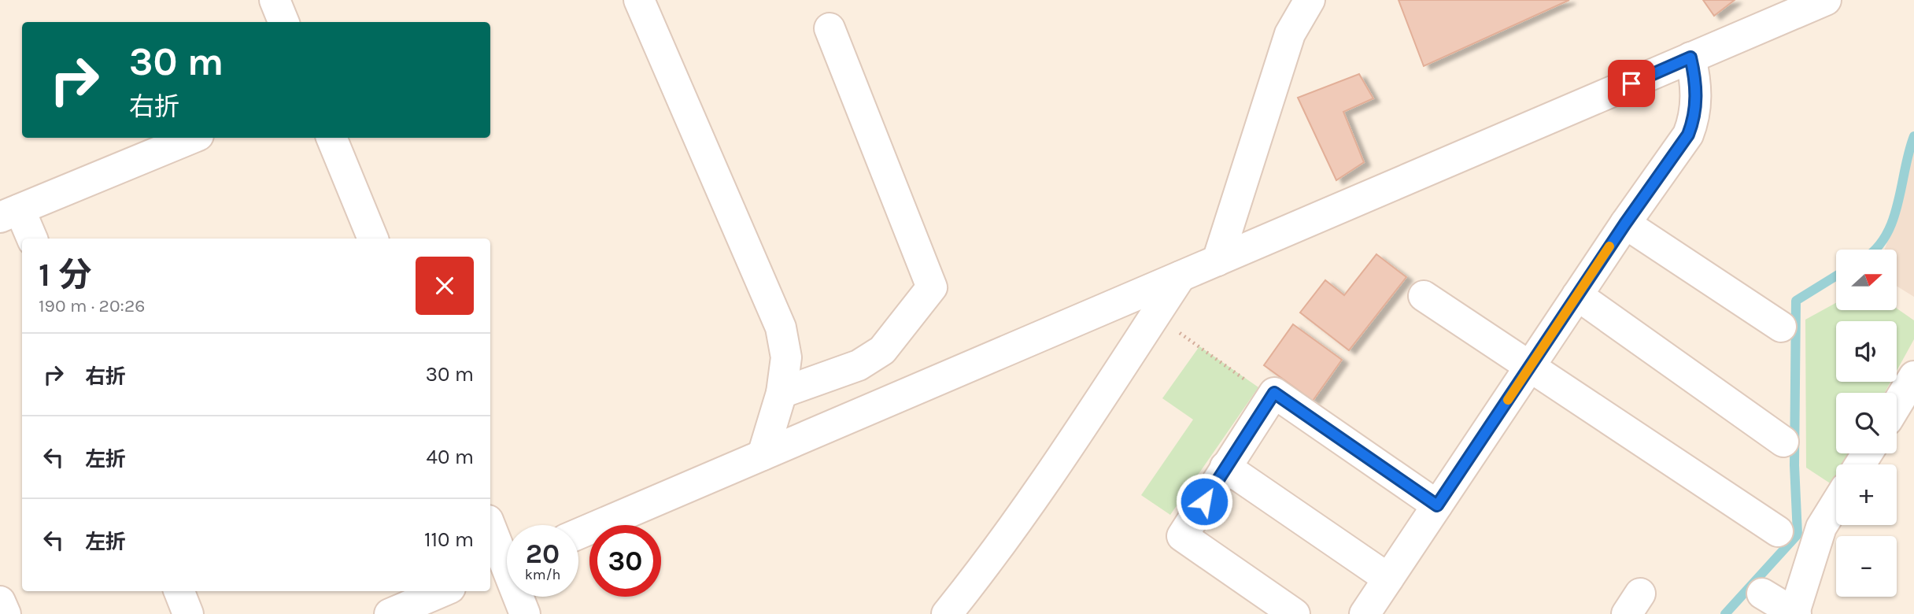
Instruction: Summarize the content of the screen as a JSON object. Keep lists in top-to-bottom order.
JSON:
{
  "north": "right",
  "page": {
    "turn": ["30 m", "右折"],
    "heading": ["1 分", "190 m · 20:26"],
    "map_buttons": ["+", "−"],
    "list": [
      {
        "name": "右折",
        "value": "30 m"
      },
      {
        "name": "左折",
        "value": "40 m"
      },
      {
        "name": "左折",
        "value": "110 m"
      }
    ],
    "speed": "20 km/h",
    "limit": "30"
  }
}
